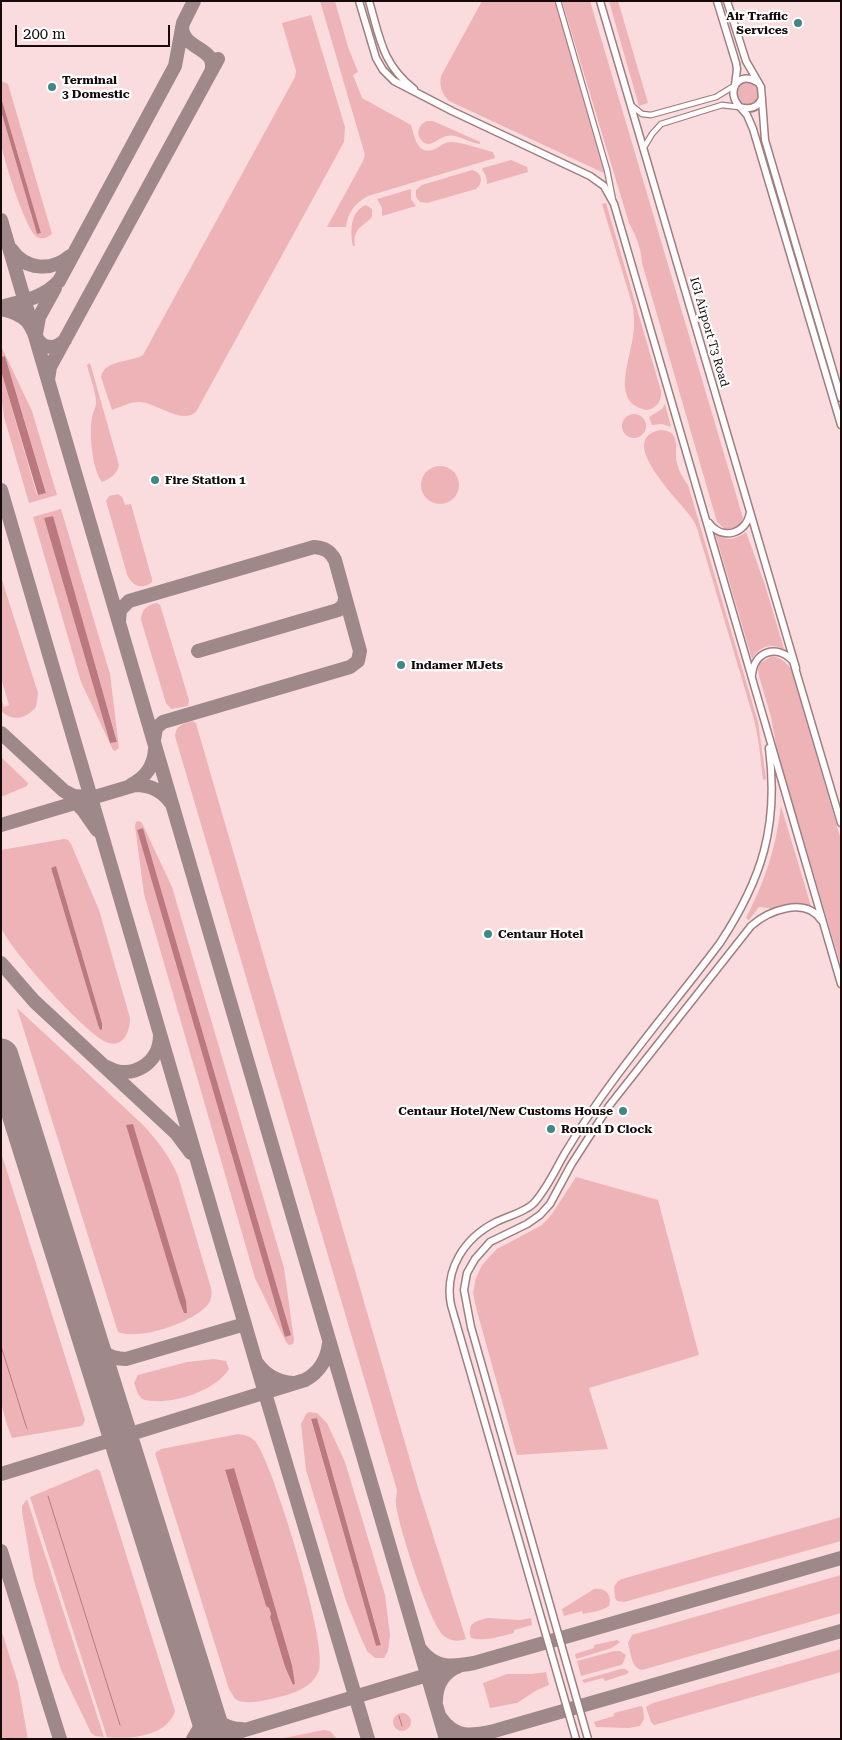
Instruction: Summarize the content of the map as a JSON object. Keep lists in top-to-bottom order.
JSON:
{
  "streets": {
    "main road": ["IGI Airport T3 Road"]
  },
  "places": [
    "Air Traffic Services",
    "Terminal 3 Domestic",
    "Fire Station 1",
    "Indamer MJets",
    "Centaur Hotel",
    "Centaur Hotel/New Customs House",
    "Round D Clock"
  ],
  "scale_bar": "200 m"
}
